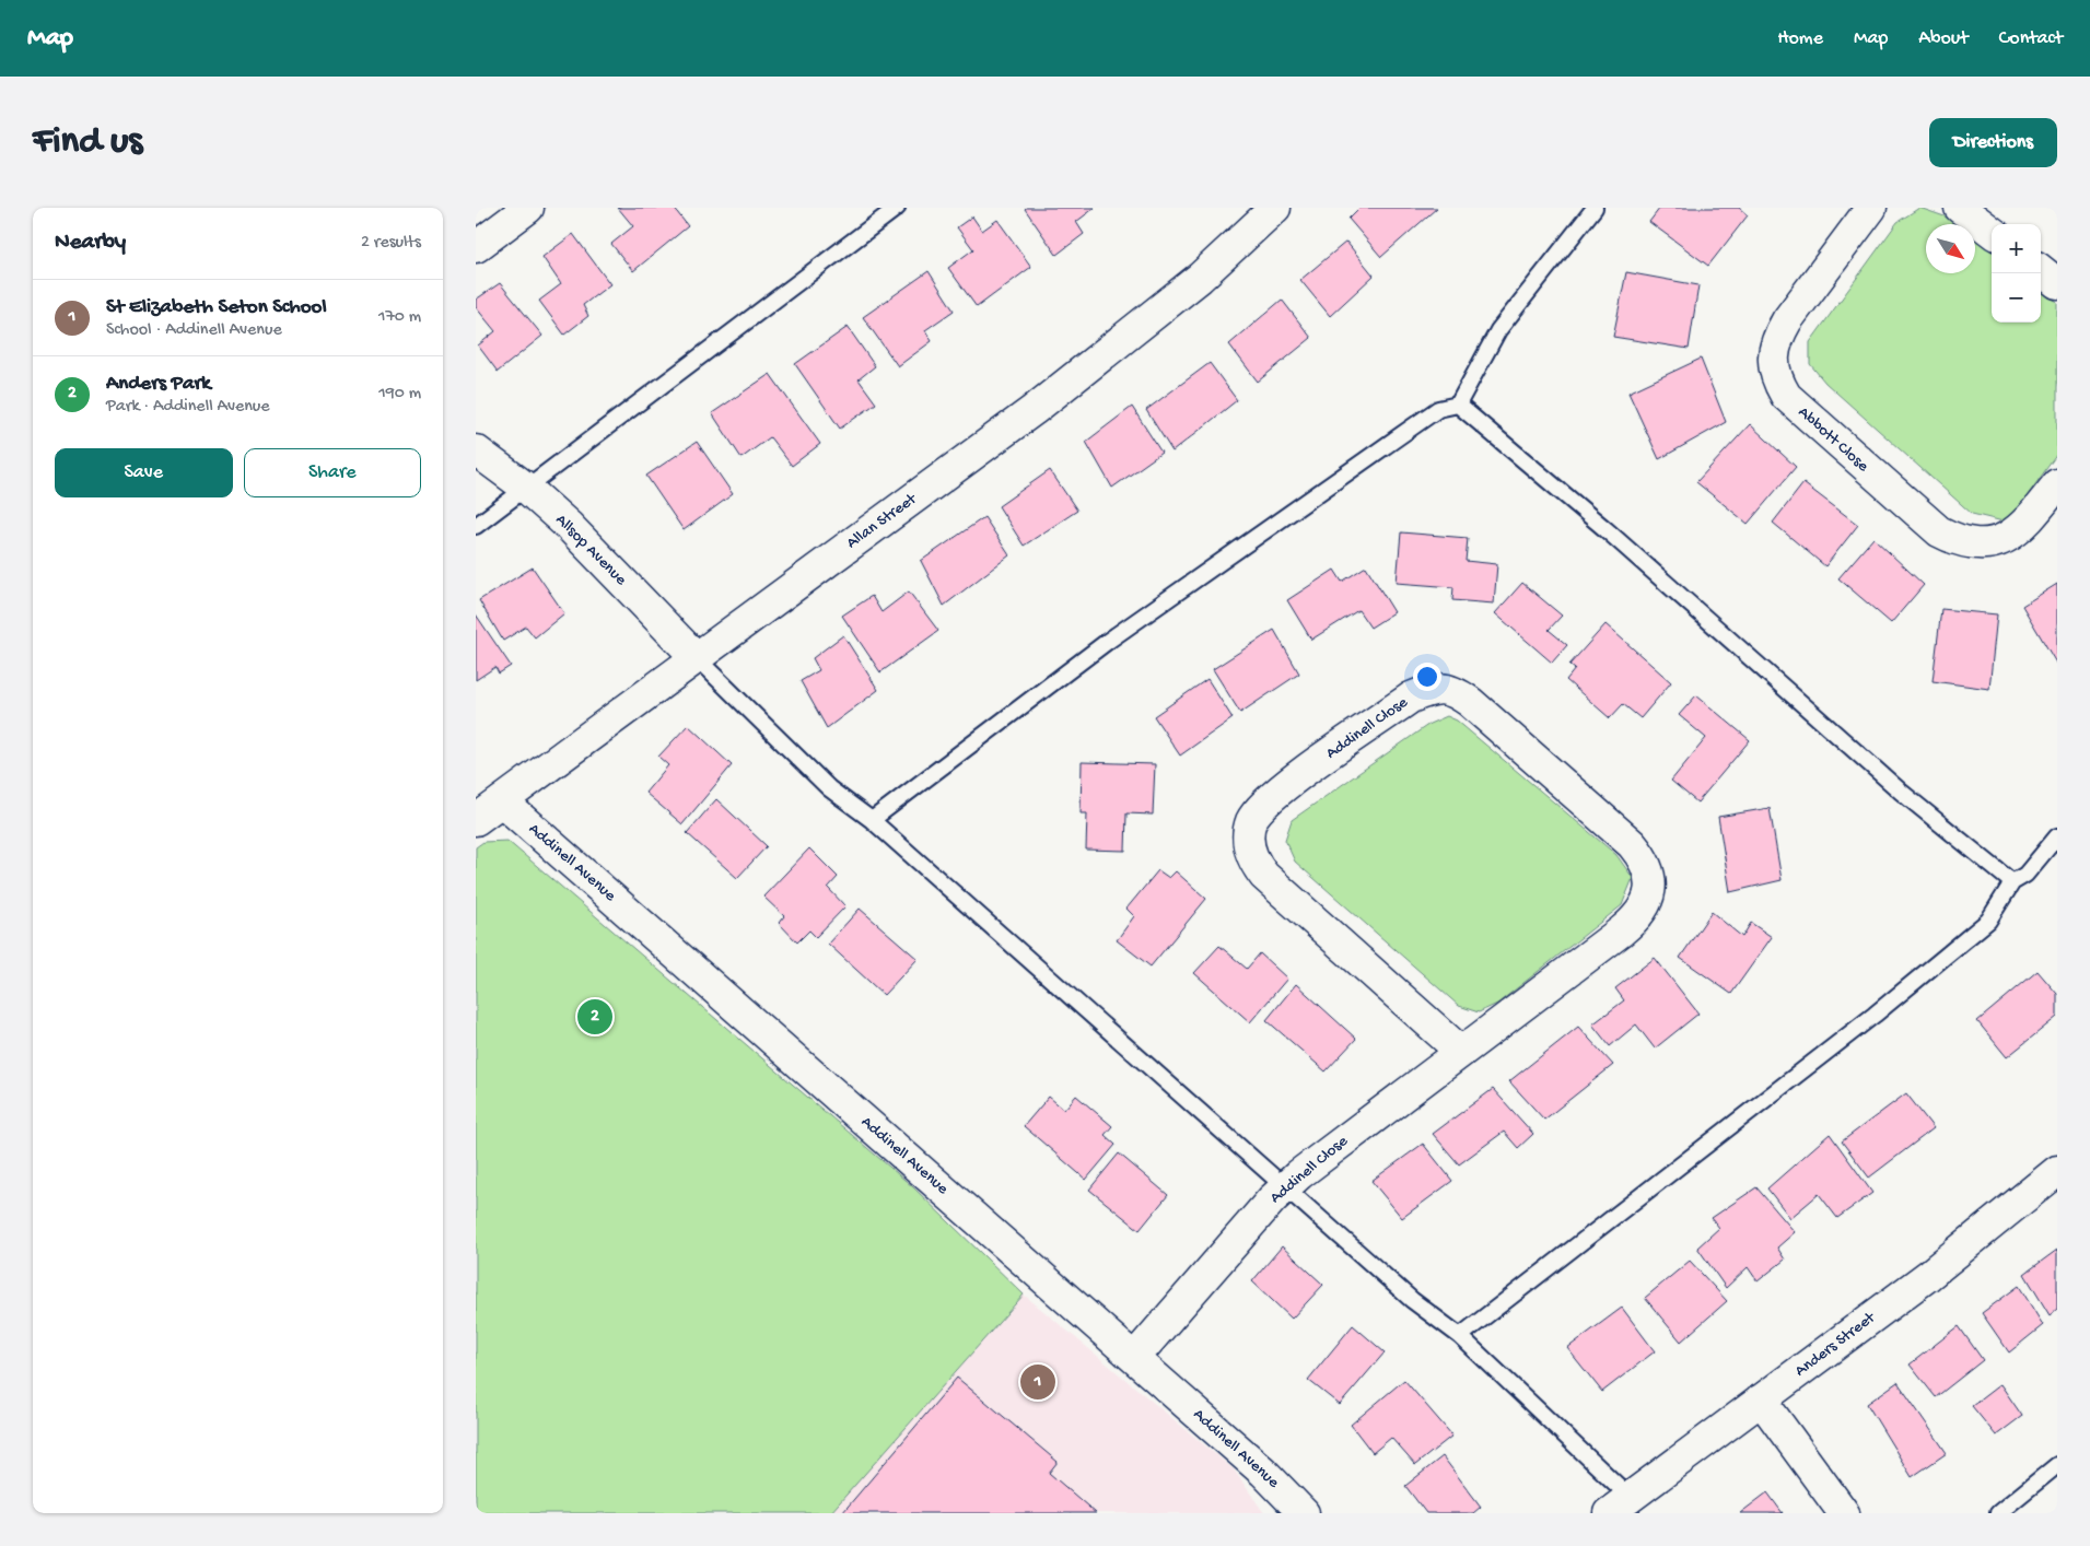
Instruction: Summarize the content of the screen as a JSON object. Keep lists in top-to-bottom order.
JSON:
{
  "streets": {
    "street": [
      "Abbott Close",
      "Allan Street",
      "Allsop Avenue",
      "Addinell Close",
      "Addinell Avenue",
      "Anders Street"
    ]
  },
  "crossings": [
    ["Allan Street", "Allsop Avenue"],
    ["Allan Street", "Addinell Avenue"],
    ["Addinell Close", "Addinell Avenue"]
  ],
  "north": "bottom right",
  "page": {
    "header": "Map",
    "nav": [
      "Home",
      "Map",
      "About",
      "Contact"
    ],
    "buttons": [
      "Directions",
      ["Save", "Share"]
    ],
    "title": "Find us",
    "heading": ["Nearby", "2 results"],
    "map_buttons": ["+", "−"],
    "list": [
      {
        "mark": "1",
        "name": "St Elizabeth Seton School",
        "note": "School · Addinell Avenue",
        "value": "170 m"
      },
      {
        "mark": "2",
        "name": "Anders Park",
        "note": "Park · Addinell Avenue",
        "value": "190 m"
      }
    ],
    "pins": ["2", "1"]
  }
}
